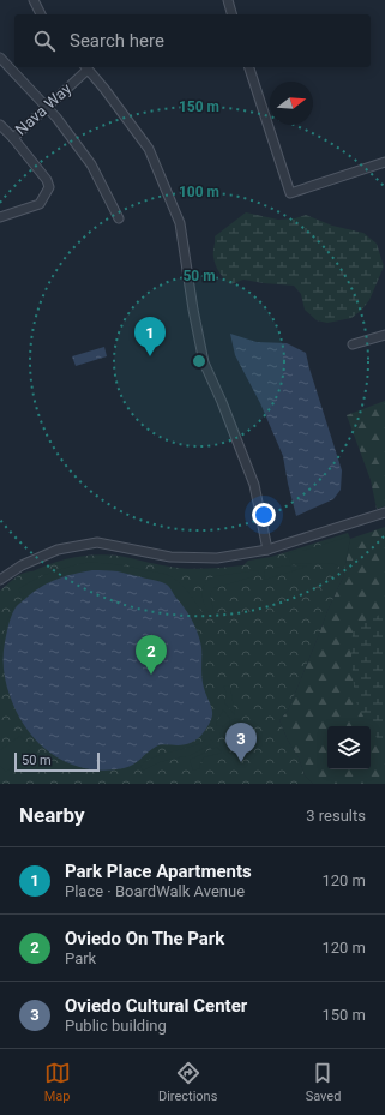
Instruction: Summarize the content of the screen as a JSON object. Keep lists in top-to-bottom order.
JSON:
{
  "streets": {
    "street": ["Nava Way"]
  },
  "scale_bar": "50 m",
  "north": "right",
  "page": {
    "search": "Search here",
    "pins": ["1", "2", "3"],
    "scale": "50 m",
    "heading": ["Nearby", "3 results"],
    "list": [
      {
        "mark": "1",
        "name": "Park Place Apartments",
        "note": "Place · BoardWalk Avenue",
        "value": "120 m"
      },
      {
        "mark": "2",
        "name": "Oviedo On The Park",
        "note": "Park",
        "value": "120 m"
      },
      {
        "mark": "3",
        "name": "Oviedo Cultural Center",
        "note": "Public building",
        "value": "150 m"
      }
    ],
    "nav": ["Map", "Directions", "Saved"]
  },
  "rings": ["150 m", "100 m", "50 m"]
}
